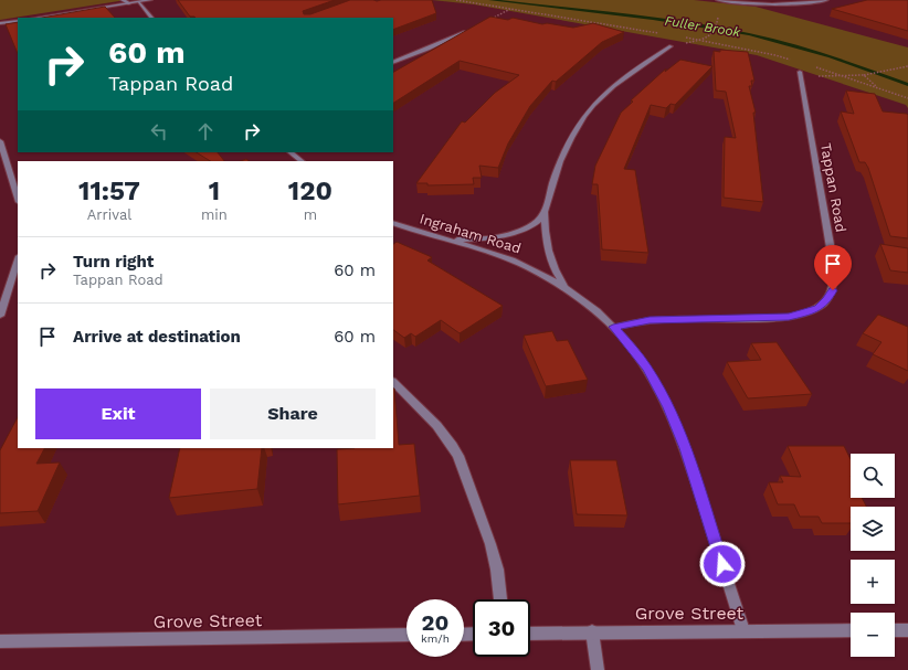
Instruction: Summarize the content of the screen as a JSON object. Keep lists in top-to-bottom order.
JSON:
{
  "streets": {
    "street": ["Tappan Road", "Ingraham Road", "Grove Street"]
  },
  "crossings": [
    ["Tappan Road", "Ingraham Road"],
    ["Ingraham Road", "Grove Street"]
  ],
  "water": ["Fuller Brook"],
  "page": {
    "turn": ["60 m", "Tappan Road"],
    "eta": [
      "11:57",
      "Arrival",
      "1",
      "min",
      "120",
      "m"
    ],
    "list": [
      {
        "name": "Turn right",
        "note": "Tappan Road",
        "value": "60 m"
      },
      {
        "name": "Arrive at destination",
        "value": "60 m"
      }
    ],
    "buttons": ["Exit", "Share"],
    "map_buttons": ["+", "−"],
    "speed": "20 km/h",
    "limit": "30"
  }
}
